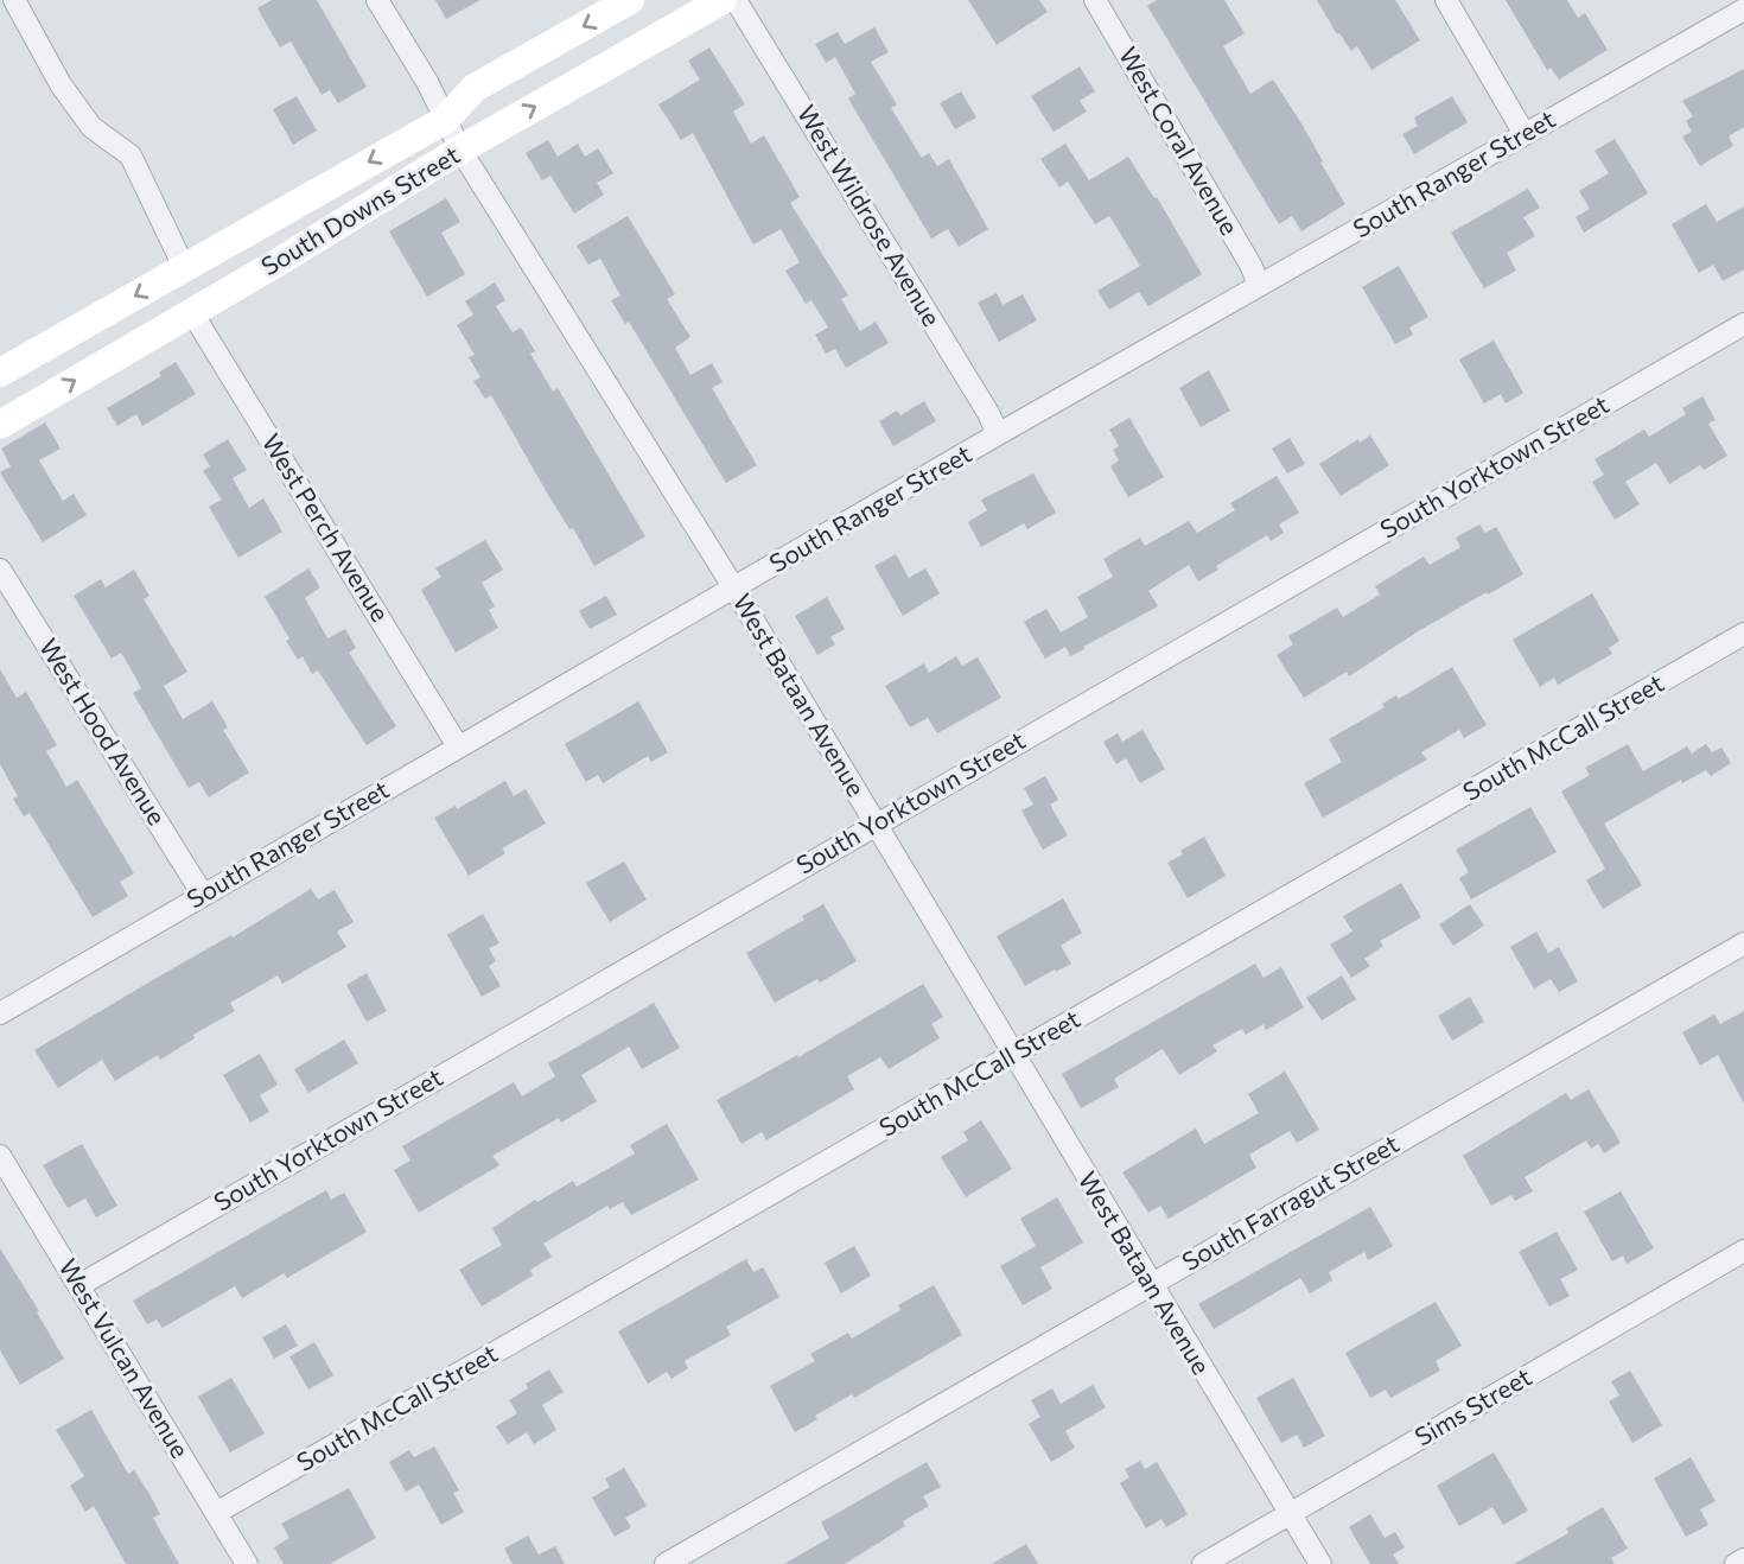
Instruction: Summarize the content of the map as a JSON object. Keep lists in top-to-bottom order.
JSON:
{
  "streets": {
    "main road": ["South Downs Street"],
    "street": [
      "West Coral Avenue",
      "South Ranger Street",
      "West Wildrose Avenue",
      "South Yorktown Street",
      "West Perch Avenue",
      "West Bataan Avenue",
      "West Hood Avenue",
      "South McCall Street",
      "South Farragut Street",
      "West Vulcan Avenue",
      "Sims Street"
    ]
  },
  "crossings": [
    ["West Coral Avenue", "South Ranger Street"],
    ["South Ranger Street", "West Wildrose Avenue"],
    ["South Ranger Street", "West Perch Avenue"],
    ["South Ranger Street", "West Bataan Avenue"],
    ["South Ranger Street", "West Hood Avenue"],
    ["South Downs Street", "West Perch Avenue"],
    ["South Downs Street", "West Bataan Avenue"],
    ["South Yorktown Street", "West Bataan Avenue"],
    ["South Yorktown Street", "West Vulcan Avenue"],
    ["West Bataan Avenue", "South McCall Street"],
    ["West Bataan Avenue", "South Farragut Street"],
    ["West Bataan Avenue", "Sims Street"],
    ["South McCall Street", "West Vulcan Avenue"]
  ]
}
